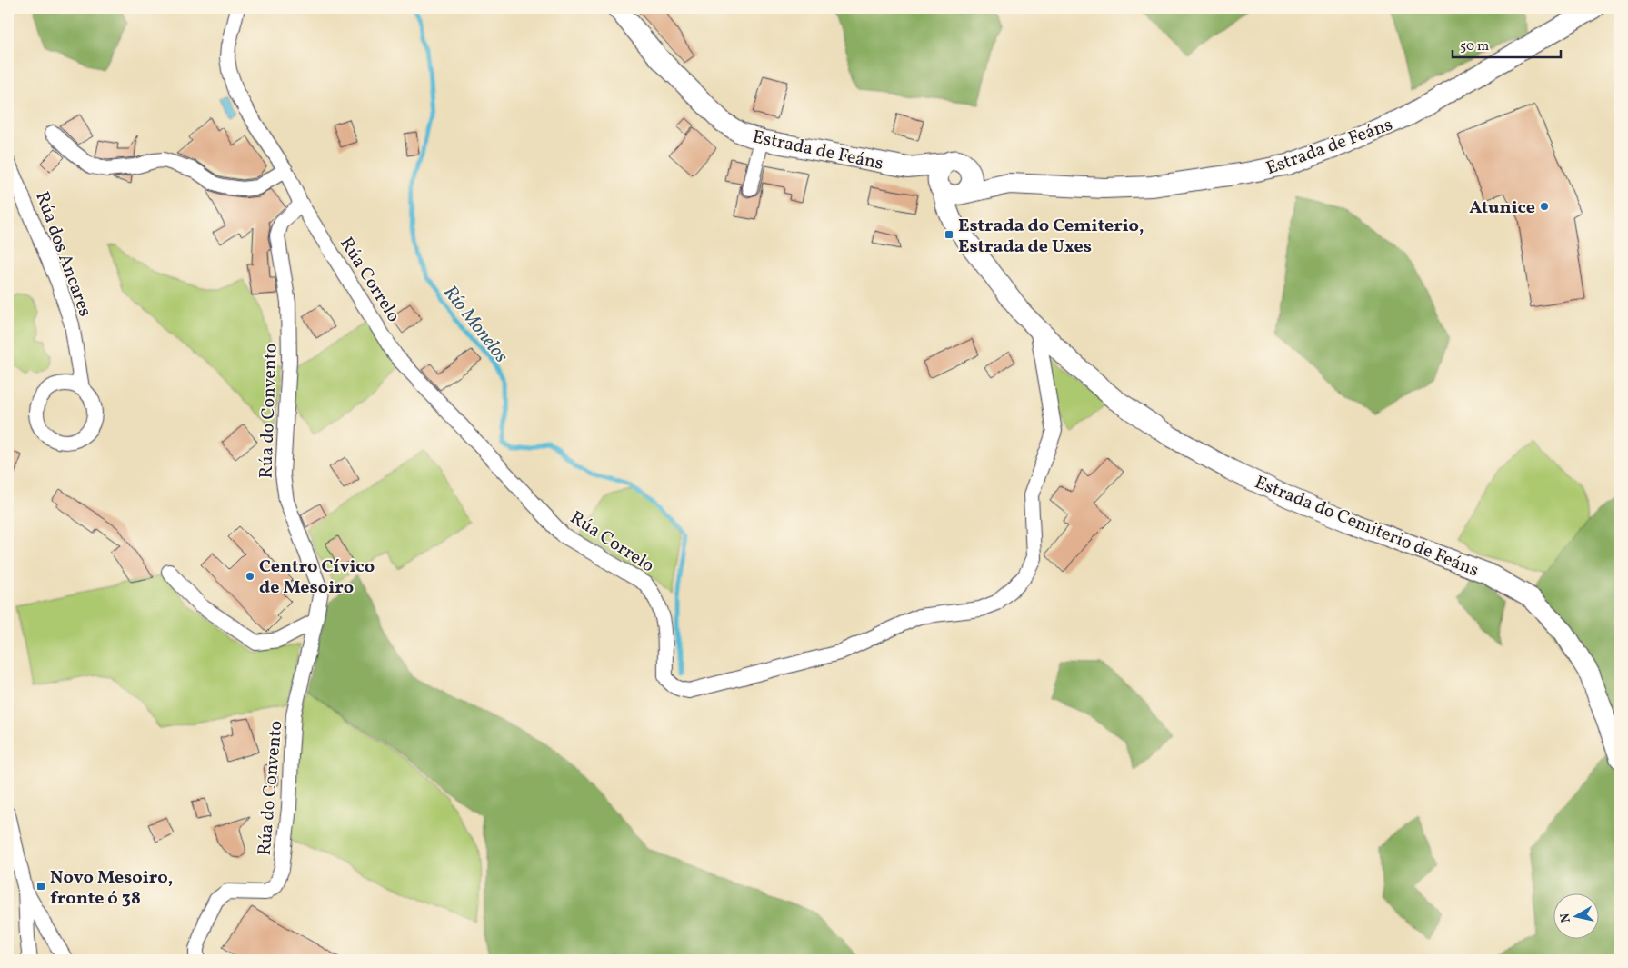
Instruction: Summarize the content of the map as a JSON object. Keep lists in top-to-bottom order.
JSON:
{
  "streets": {
    "street": [
      "Estrada de Feáns",
      "Rúa dos Ancares",
      "Rúa Correlo",
      "Rúa do Convento",
      "Estrada do Cemiterio de Feáns"
    ]
  },
  "crossings": [
    ["Estrada de Feáns", "Estrada do Cemiterio de Feáns"],
    ["Rúa Correlo", "Rúa do Convento"],
    ["Rúa Correlo", "Estrada do Cemiterio de Feáns"]
  ],
  "water": ["Río Monelos"],
  "places": {
    "other": ["Atunice", "Centro Cívico de Mesoiro"],
    "transit": ["Estrada do Cemiterio, Estrada de Uxes", "Novo Mesoiro, fronte ó 38"]
  },
  "scale_bar": "50 m",
  "north": "left"
}
